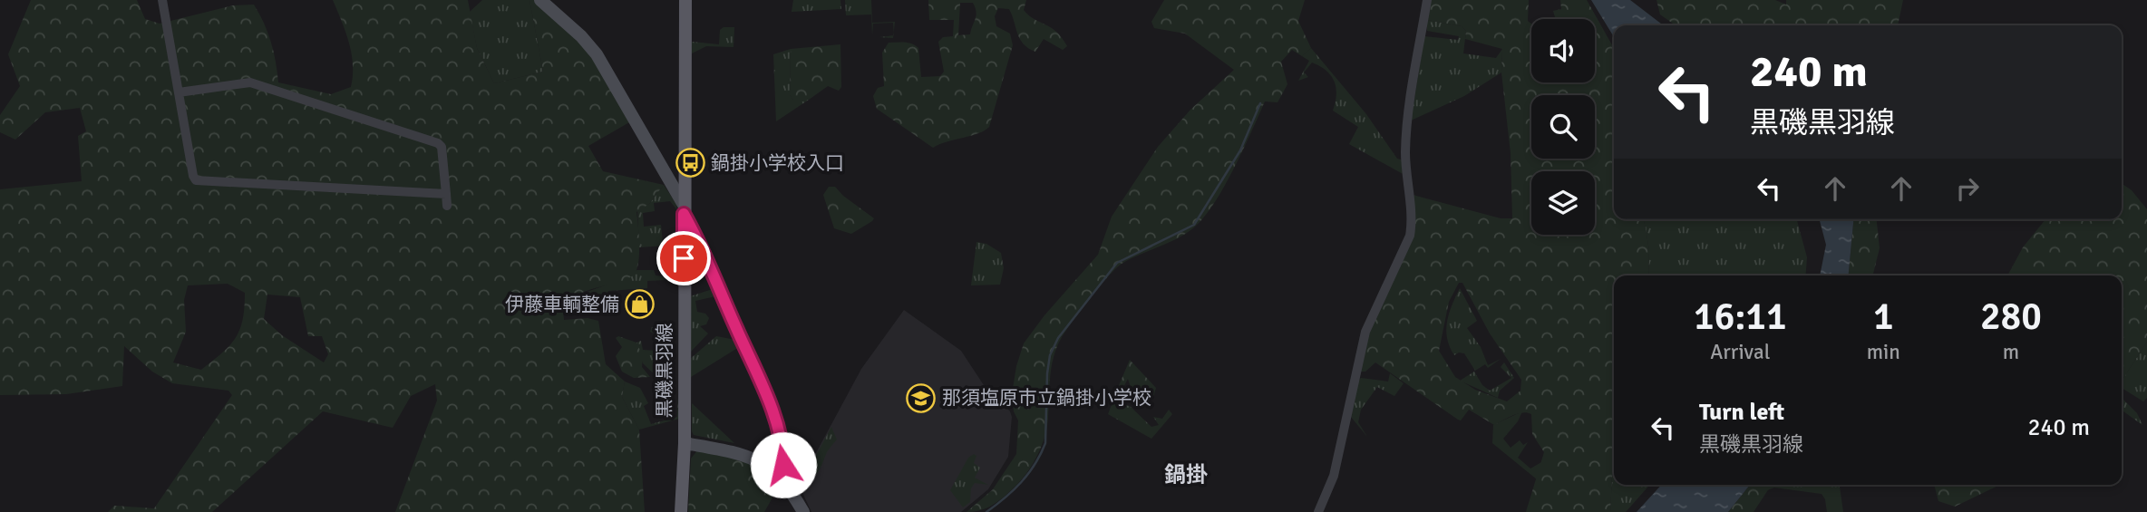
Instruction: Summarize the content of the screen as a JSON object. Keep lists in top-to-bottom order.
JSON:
{
  "streets": {
    "main road": ["黒磯黒羽線"]
  },
  "districts": ["鍋掛"],
  "places": {
    "bus stop": ["鍋掛小学校入口"],
    "shop": ["伊藤車輌整備"],
    "school or university": ["那須塩原市立鍋掛小学校"]
  },
  "page": {
    "turn": ["240 m", "黒磯黒羽線"],
    "eta": [
      "16:11",
      "Arrival",
      "1",
      "min",
      "280",
      "m"
    ],
    "list": [
      {
        "name": "Turn left",
        "note": "黒磯黒羽線",
        "value": "240 m"
      }
    ]
  }
}
